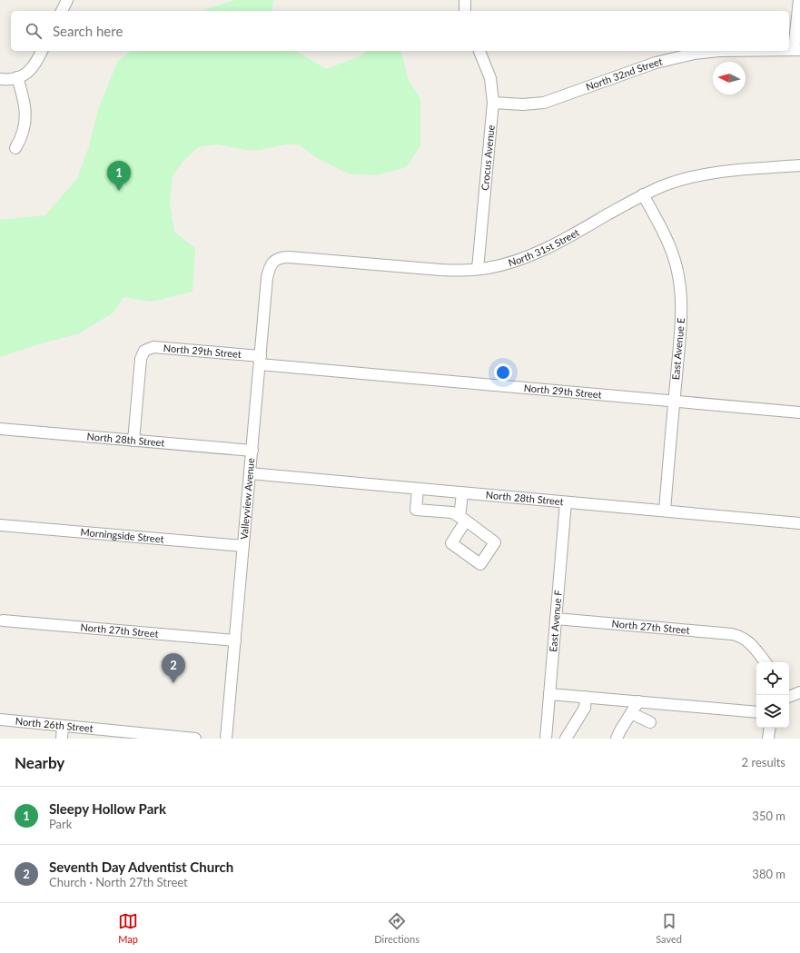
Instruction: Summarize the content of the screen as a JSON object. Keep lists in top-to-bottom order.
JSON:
{
  "streets": {
    "street": [
      "North 32nd Street",
      "Crocus Avenue",
      "North 31st Street",
      "East Avenue E",
      "North 29th Street",
      "North 28th Street",
      "Valleyview Avenue",
      "Morningside Street",
      "East Avenue F",
      "North 27th Street",
      "North 26th Street"
    ]
  },
  "crossings": [
    ["North 32nd Street", "Crocus Avenue"],
    ["Crocus Avenue", "North 31st Street"],
    ["North 31st Street", "East Avenue E"],
    ["North 31st Street", "Valleyview Avenue"],
    ["East Avenue E", "North 29th Street"],
    ["East Avenue E", "North 28th Street"],
    ["North 29th Street", "North 28th Street"],
    ["North 29th Street", "Valleyview Avenue"],
    ["North 28th Street", "Valleyview Avenue"],
    ["North 28th Street", "East Avenue F"],
    ["Valleyview Avenue", "Morningside Street"],
    ["Valleyview Avenue", "North 27th Street"],
    ["East Avenue F", "North 27th Street"]
  ],
  "north": "left",
  "page": {
    "search": "Search here",
    "pins": ["1", "2"],
    "heading": ["Nearby", "2 results"],
    "list": [
      {
        "mark": "1",
        "name": "Sleepy Hollow Park",
        "note": "Park",
        "value": "350 m"
      },
      {
        "mark": "2",
        "name": "Seventh Day Adventist Church",
        "note": "Church · North 27th Street",
        "value": "380 m"
      }
    ],
    "nav": ["Map", "Directions", "Saved"]
  }
}
